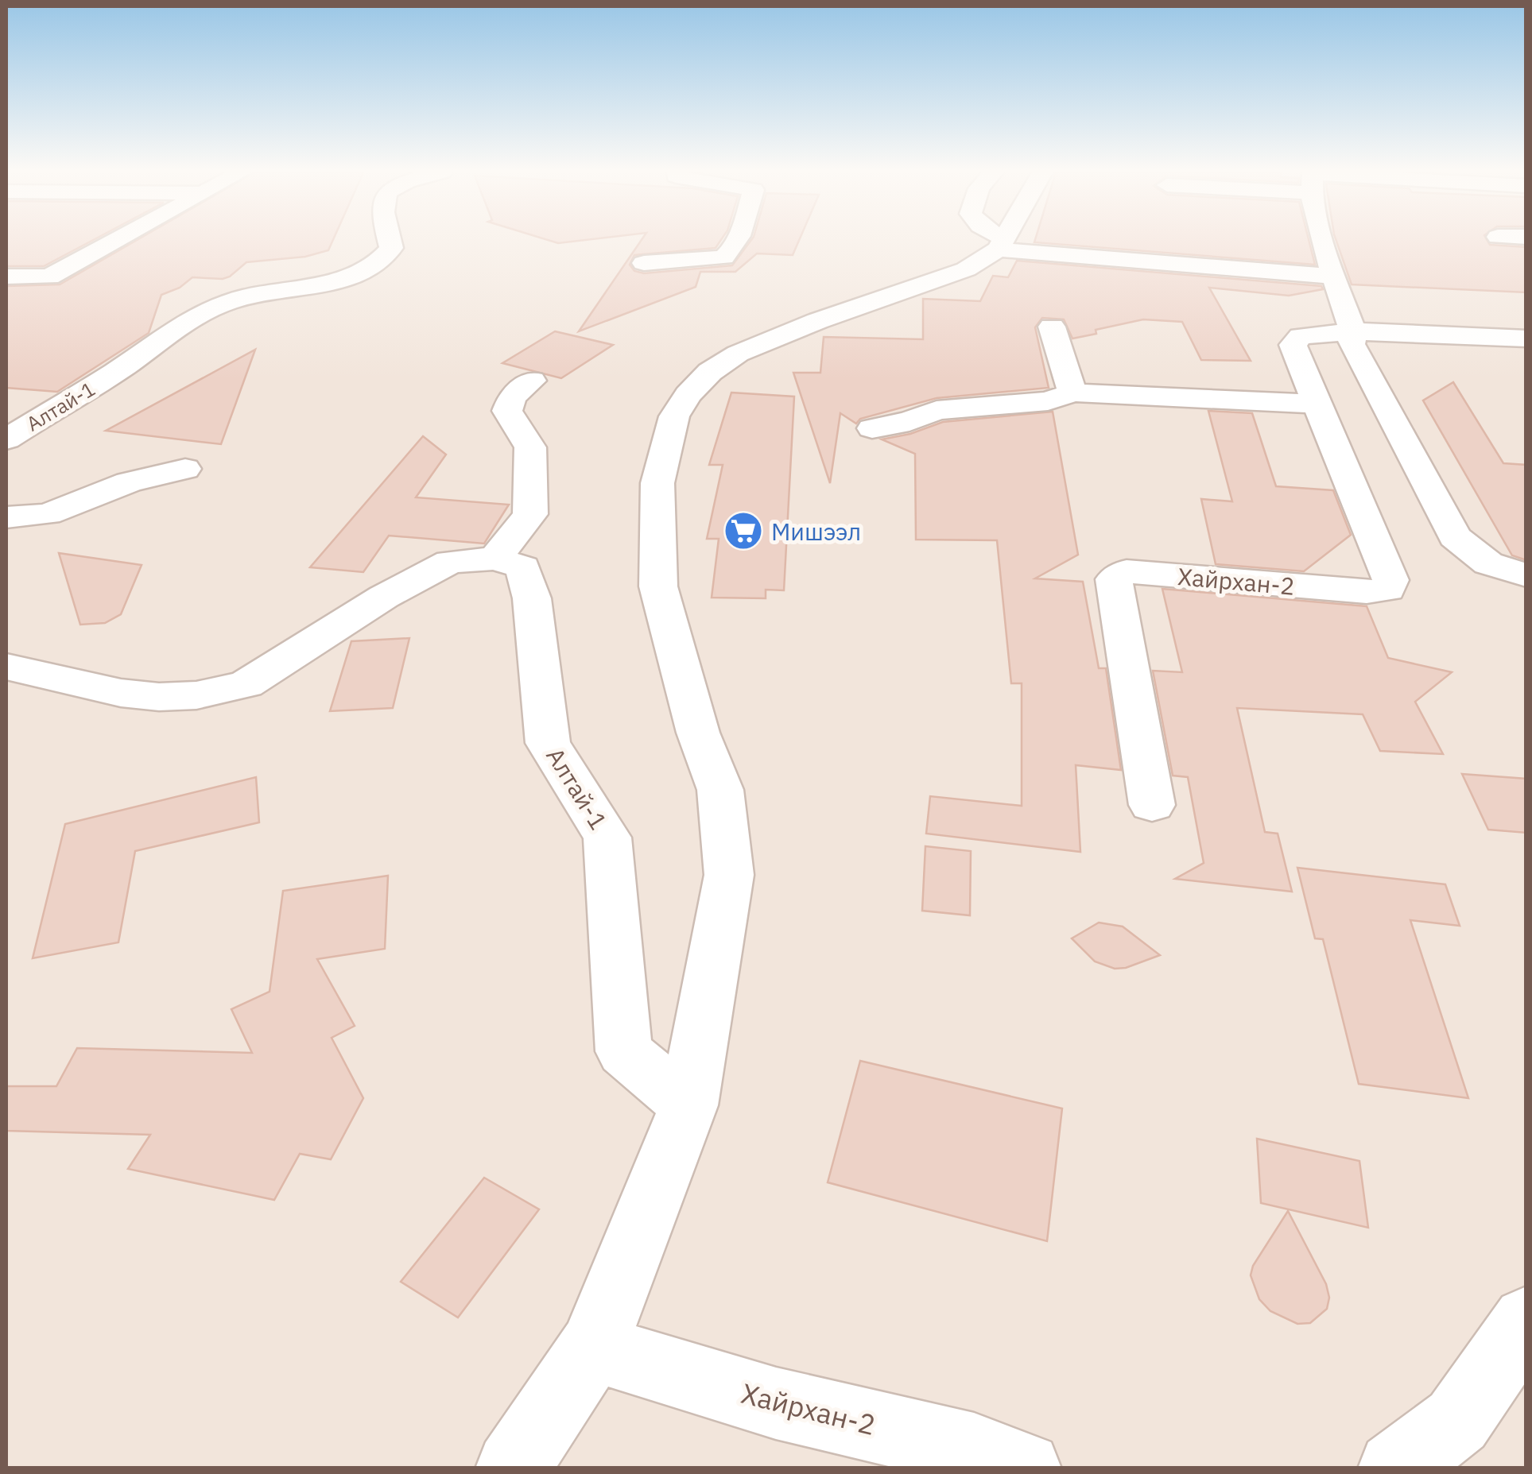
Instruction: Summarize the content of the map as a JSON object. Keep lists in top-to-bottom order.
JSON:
{
  "streets": {
    "street": ["Алтай-1", "Хайрхан-2"]
  },
  "places": {
    "supermarket": ["Мишээл"]
  }
}
